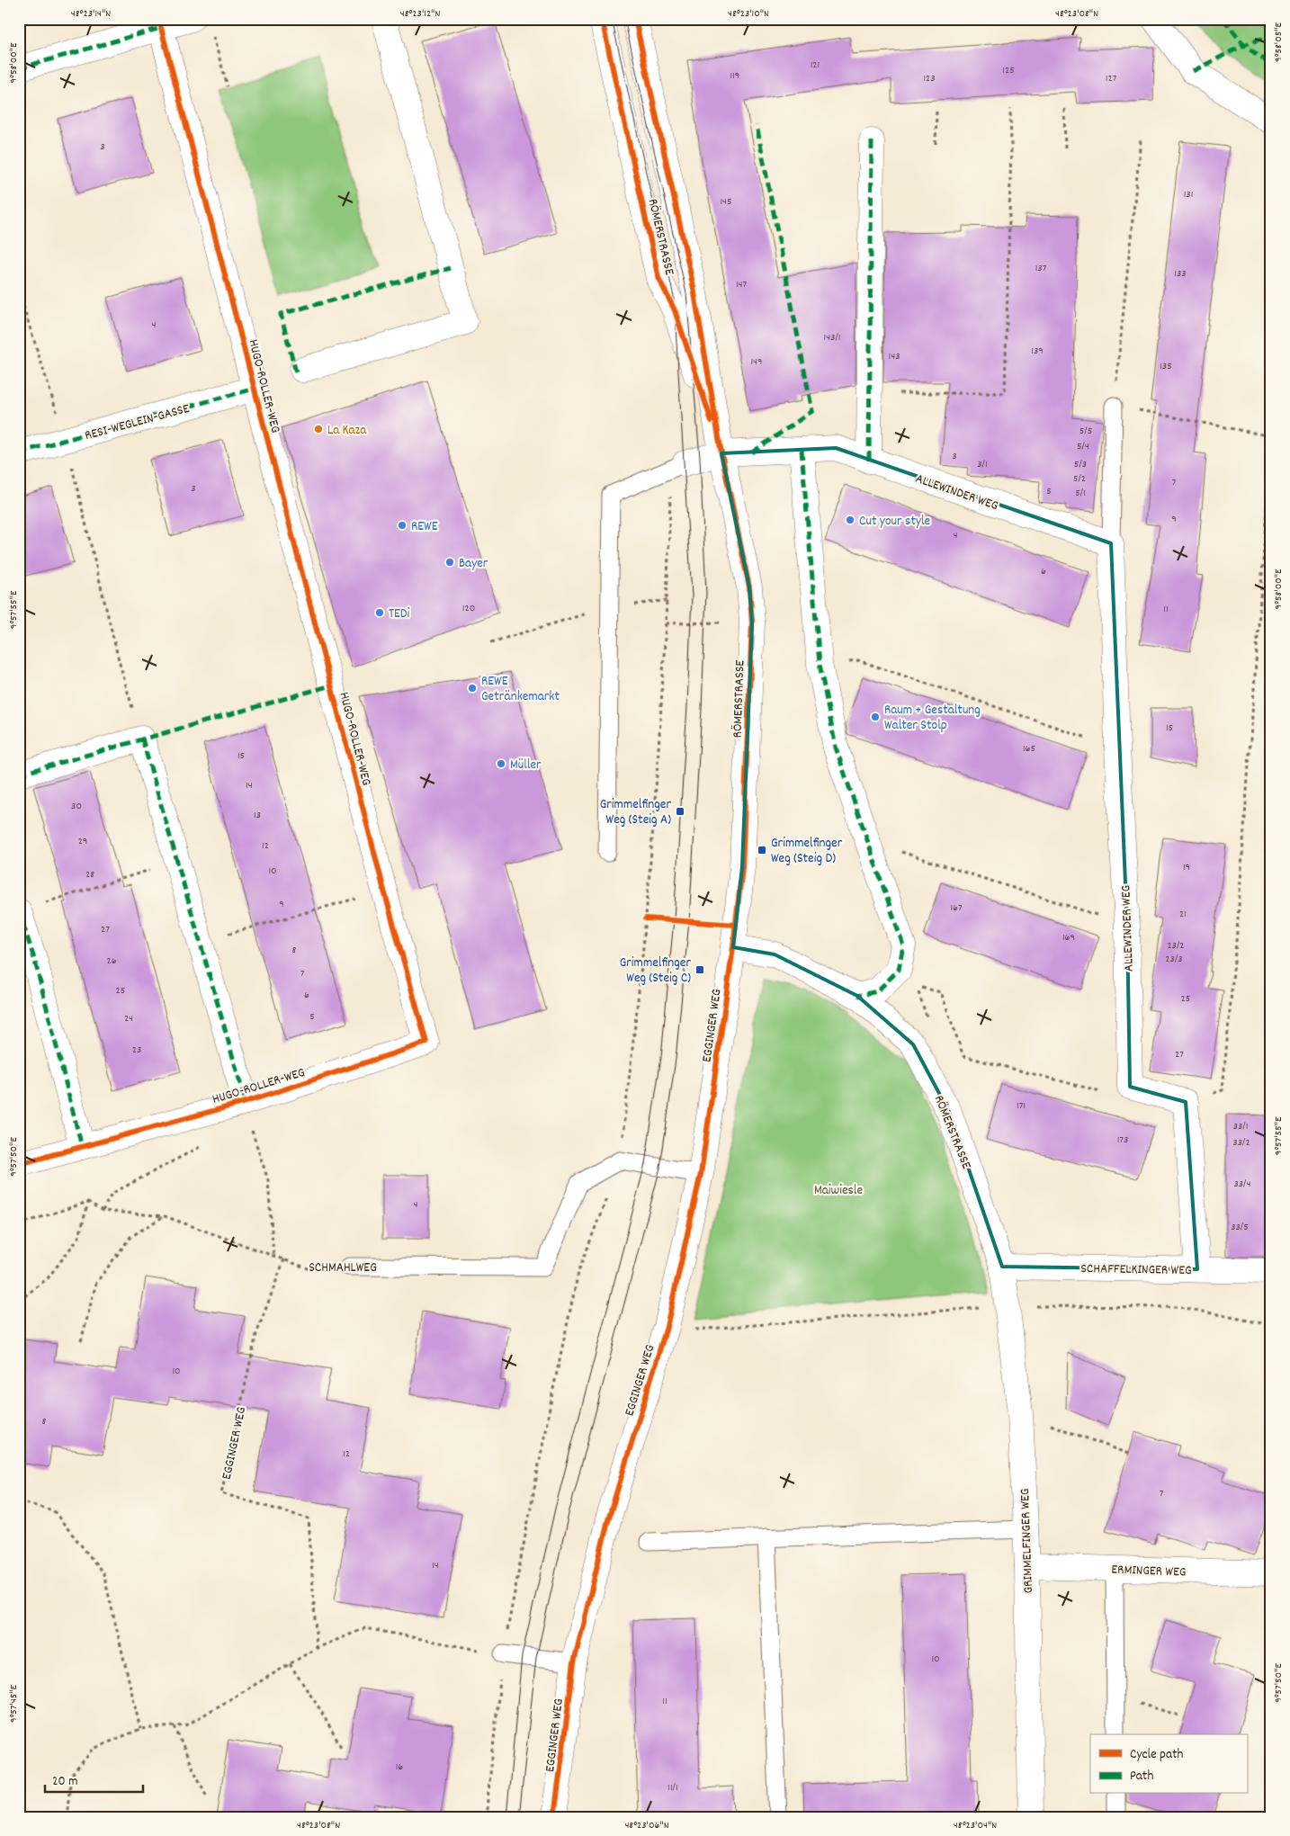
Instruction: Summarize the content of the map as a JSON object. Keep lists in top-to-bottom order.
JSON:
{
  "streets": {
    "street": [
      "RÖMERSTRASSE",
      "HUGO-ROLLER-WEG",
      "RESI-WEGLEIN-GASSE",
      "ALLEWINDER WEG",
      "EGGINGER WEG",
      "SCHAFFELKINGER WEG",
      "GRIMMELFINGER WEG",
      "ERMINGER WEG"
    ],
    "lane": ["SCHMAHLWEG"]
  },
  "crossings": [
    ["RÖMERSTRASSE", "ALLEWINDER WEG"],
    ["RÖMERSTRASSE", "EGGINGER WEG"],
    ["RÖMERSTRASSE", "SCHAFFELKINGER WEG"],
    ["RÖMERSTRASSE", "GRIMMELFINGER WEG"],
    ["HUGO-ROLLER-WEG", "RESI-WEGLEIN-GASSE"],
    ["EGGINGER WEG", "SCHMAHLWEG"],
    ["SCHAFFELKINGER WEG", "GRIMMELFINGER WEG"],
    ["GRIMMELFINGER WEG", "ERMINGER WEG"]
  ],
  "parks": ["Maiwiesle"],
  "places": {
    "other": [
      "La Kaza",
      "Cut your style",
      "REWE",
      "Bayer",
      "TEDi",
      "REWE Getränkemarkt",
      "Raum + Gestaltung Walter Stolp",
      "Müller"
    ],
    "transit": ["Grimmelfinger Weg (Steig A)", "Grimmelfinger Weg (Steig D)", "Grimmelfinger Weg (Steig C)"]
  },
  "house_numbers": [
    "121",
    "125",
    "119",
    "123",
    "127",
    "3",
    "131",
    "145",
    "137",
    "133",
    "147",
    "4",
    "143/1",
    "139",
    "143",
    "149",
    "135",
    "5/5",
    "5/4",
    "3",
    "3/1",
    "5/3",
    "5/2",
    "7",
    "3",
    "5",
    "5/1",
    "9",
    "4",
    "6",
    "120",
    "11",
    "15",
    "165",
    "15",
    "14",
    "30",
    "13",
    "29",
    "12",
    "19",
    "10",
    "28",
    "9",
    "167",
    "21",
    "27",
    "169",
    "23/2",
    "8",
    "23/3",
    "26",
    "7",
    "25",
    "6",
    "25",
    "5",
    "24",
    "23",
    "27",
    "171",
    "33/1",
    "173",
    "33/2",
    "33/4",
    "4",
    "33/5",
    "10",
    "8",
    "12",
    "7",
    "14",
    "10",
    "11",
    "16",
    "11/1"
  ],
  "legend": ["Cycle path", "Path"],
  "scale_bar": "20 m",
  "coordinates": [
    "48°23'14\"N",
    "48°23'12\"N",
    "48°23'10\"N",
    "48°23'08\"N",
    "9°58'05\"E",
    "9°58'00\"E",
    "9°57'55\"E",
    "9°57'50\"E",
    "9°57'45\"E",
    "48°23'06\"N",
    "48°23'04\"N"
  ]
}
